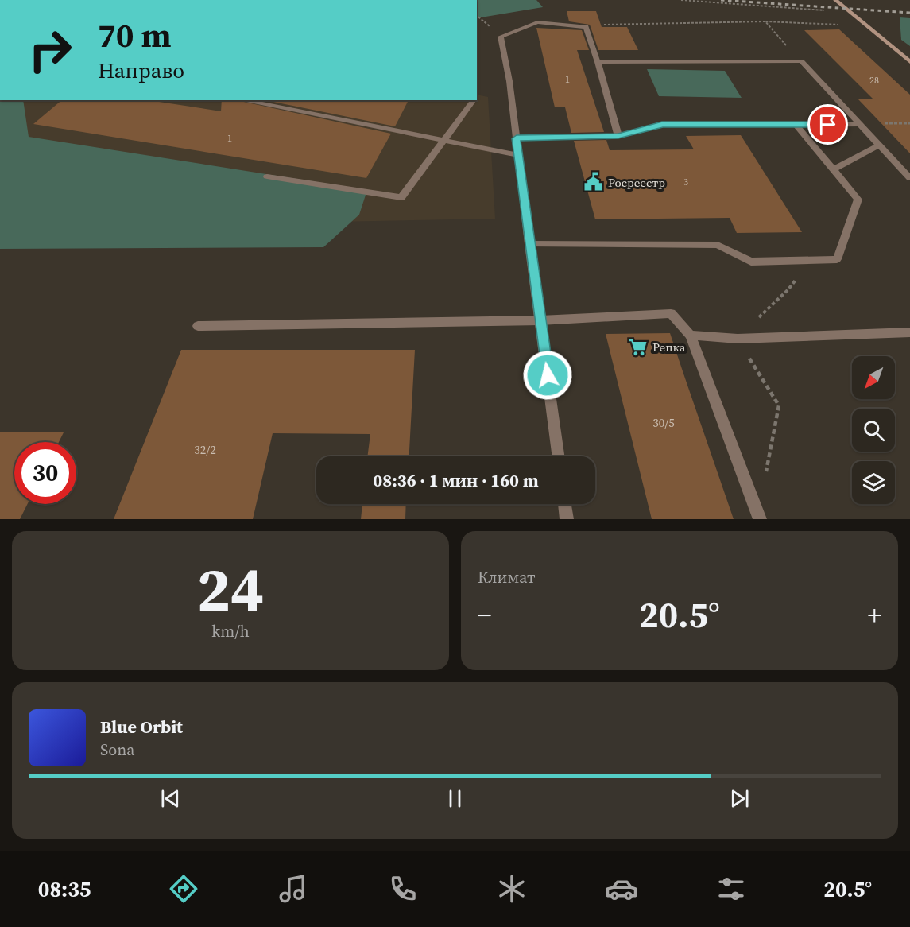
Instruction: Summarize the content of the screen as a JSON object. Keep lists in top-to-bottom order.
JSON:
{
  "places": {
    "public building": ["Росреестр"],
    "supermarket": ["Репка"]
  },
  "house_numbers": [
    "1",
    "28",
    "1",
    "3",
    "30/5",
    "32/2"
  ],
  "north": "bottom left",
  "page": {
    "turn": ["70 m", "Направо"],
    "limit": "30",
    "trip": "08:36 · 1 мин · 160 m",
    "tile": [
      ["24", "km/h"],
      "Климат"
    ],
    "heat": ["−", "20.5°", "+"],
    "song": ["Blue Orbit", "Sona"],
    "tabs": ["08:35", "20.5°"]
  }
}
